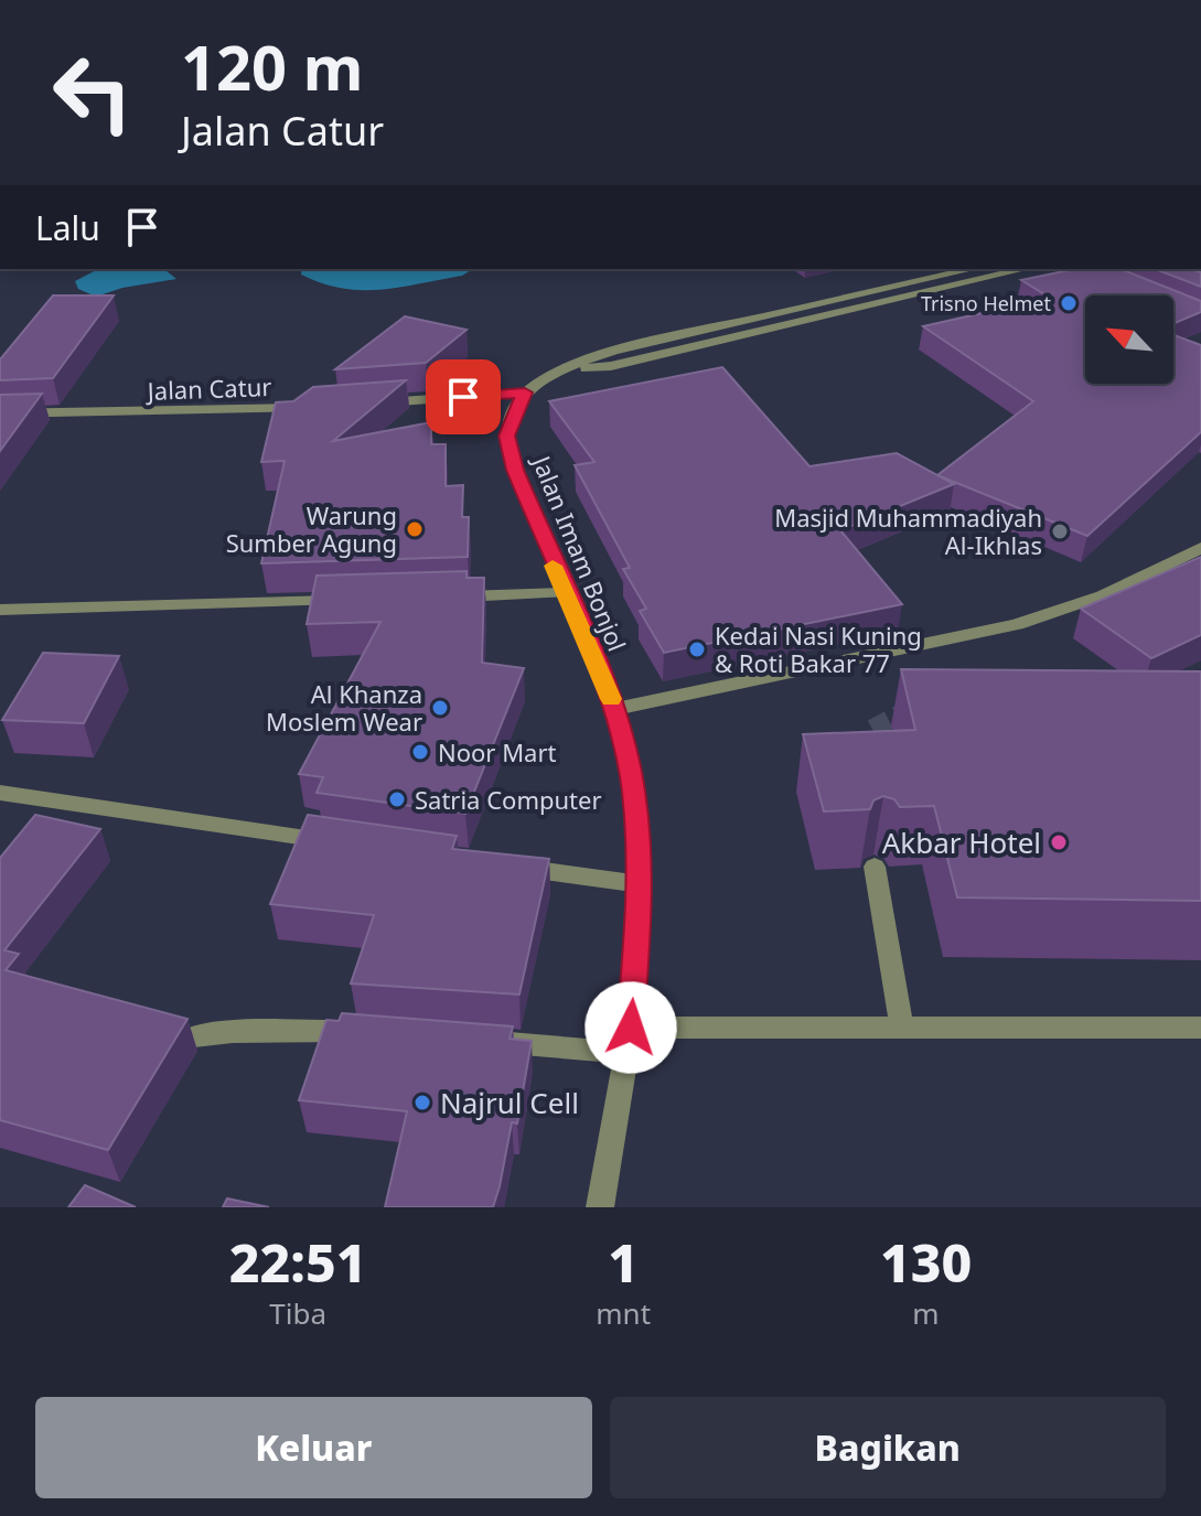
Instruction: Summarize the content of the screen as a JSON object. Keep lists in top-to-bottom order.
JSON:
{
  "streets": {
    "street": ["Jalan Catur", "Jalan Imam Bonjol"]
  },
  "places": [
    "Trisno Helmet",
    "Warung Sumber Agung",
    "Masjid Muhammadiyah Al-Ikhlas",
    "Kedai Nasi Kuning & Roti Bakar 77",
    "Al Khanza Moslem Wear",
    "Noor Mart",
    "Satria Computer",
    "Akbar Hotel",
    "Najrul Cell"
  ],
  "north": "top left",
  "page": {
    "turn": ["120 m", "Jalan Catur"],
    "then": "Lalu",
    "eta": [
      "22:51",
      "Tiba",
      "1",
      "mnt",
      "130",
      "m"
    ],
    "buttons": ["Keluar", "Bagikan"]
  }
}
